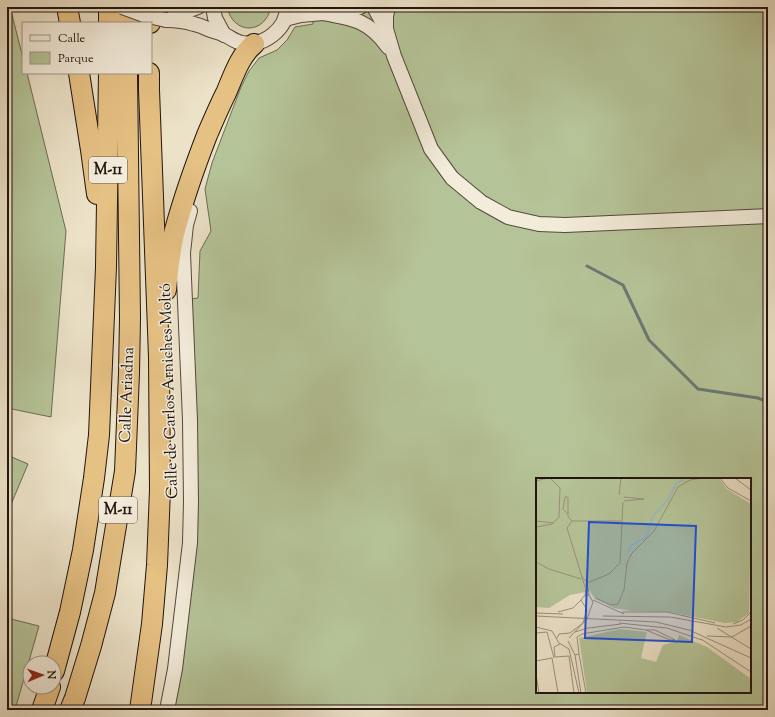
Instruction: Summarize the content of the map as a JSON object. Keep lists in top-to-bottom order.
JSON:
{
  "streets": {
    "highway": ["M-11", "Calle Ariadna"],
    "street": ["Calle de Carlos Arniches Moltó"]
  },
  "legend": ["Calle", "Parque"],
  "north": "right"
}
